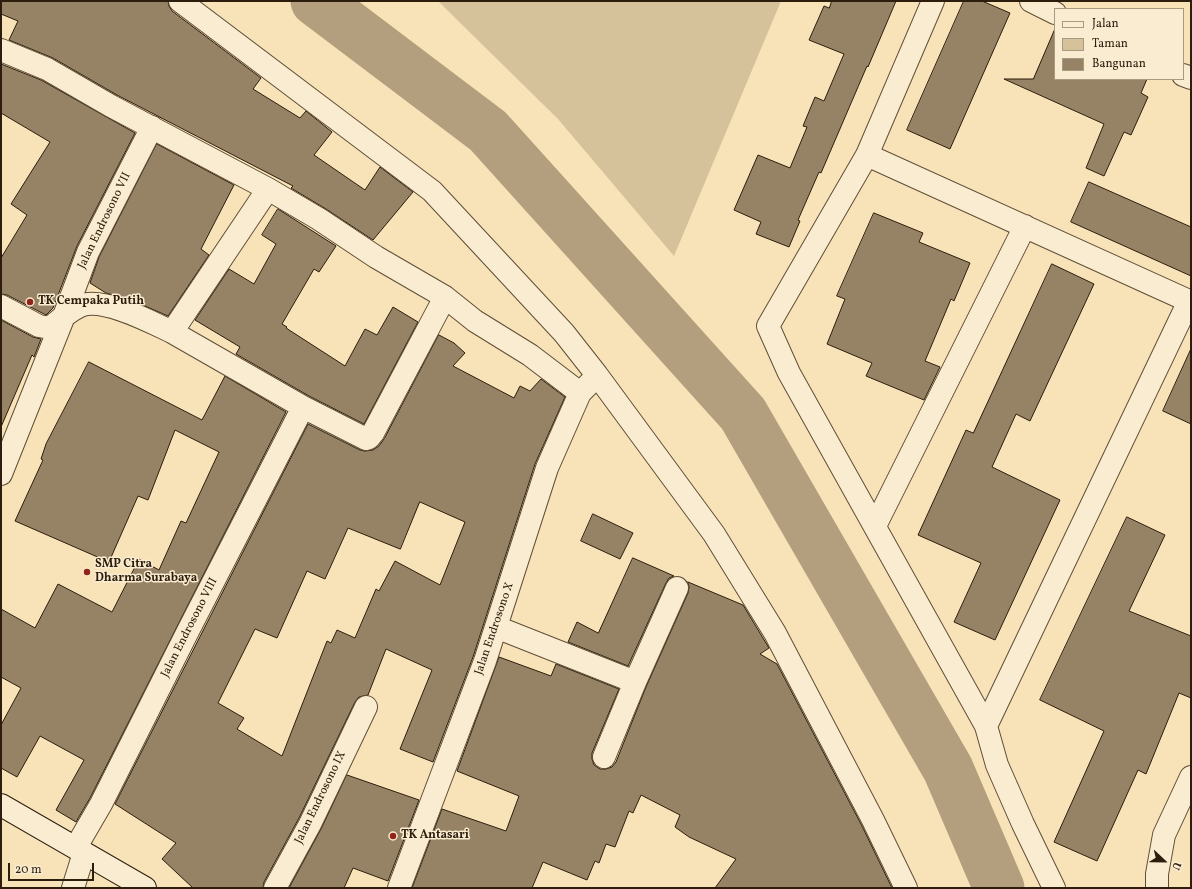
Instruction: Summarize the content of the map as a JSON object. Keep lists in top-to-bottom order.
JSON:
{
  "streets": {
    "street": [
      "Jalan Endrosono VII",
      "Jalan Endrosono VIII",
      "Jalan Endrosono X",
      "Jalan Endrosono IX"
    ]
  },
  "places": ["TK Cempaka Putih", "SMP Citra Dharma Surabaya", "TK Antasari"],
  "legend": ["Jalan", "Taman", "Bangunan"],
  "scale_bar": "20 m",
  "north": "right"
}
